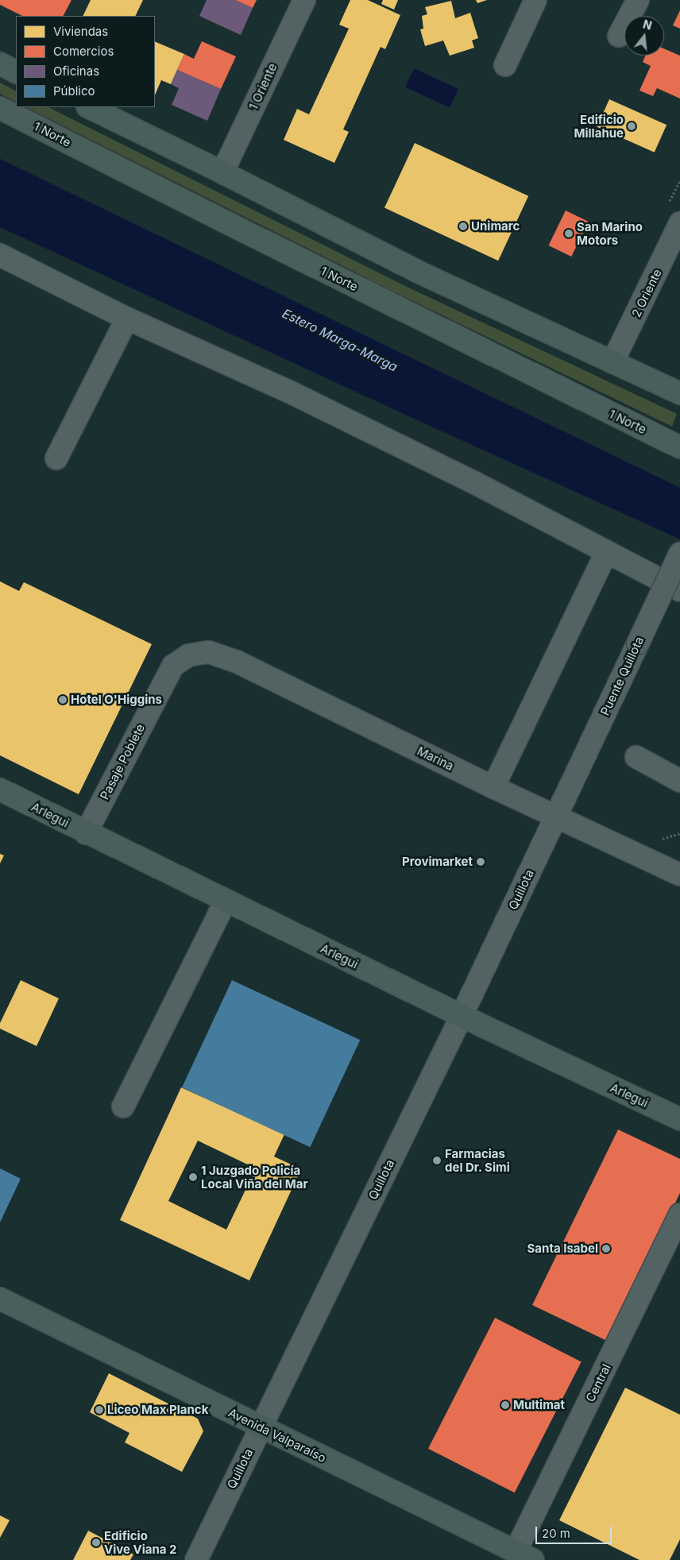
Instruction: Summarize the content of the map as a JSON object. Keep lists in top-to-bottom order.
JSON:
{
  "streets": {
    "main road": ["1 Norte", "Arlegui", "Avenida Valparaíso"],
    "street": [
      "1 Oriente",
      "2 Oriente",
      "Puente Quillota",
      "Marina",
      "Pasaje Poblete",
      "Quillota",
      "Central"
    ]
  },
  "crossings": [
    ["Puente Quillota", "Marina"],
    ["Puente Quillota", "Quillota"],
    ["Marina", "Pasaje Poblete"],
    ["Marina", "Quillota"],
    ["Pasaje Poblete", "Arlegui"],
    ["Arlegui", "Quillota"],
    ["Quillota", "Avenida Valparaíso"],
    ["Central", "Avenida Valparaíso"]
  ],
  "water": ["Estero Marga-Marga"],
  "places": [
    "Edificio Millahue",
    "Unimarc",
    "San Marino Motors",
    "Hotel O'Higgins",
    "Provimarket",
    "Farmacias del Dr. Simi",
    "1 Juzgado Policía Local Viña del Mar",
    "Santa Isabel",
    "Multimat",
    "Liceo Max Planck",
    "Edificio Vive Viana 2"
  ],
  "legend": [
    "Viviendas",
    "Comercios",
    "Oficinas",
    "Público"
  ],
  "scale_bar": "20 m",
  "north": "top"
}
